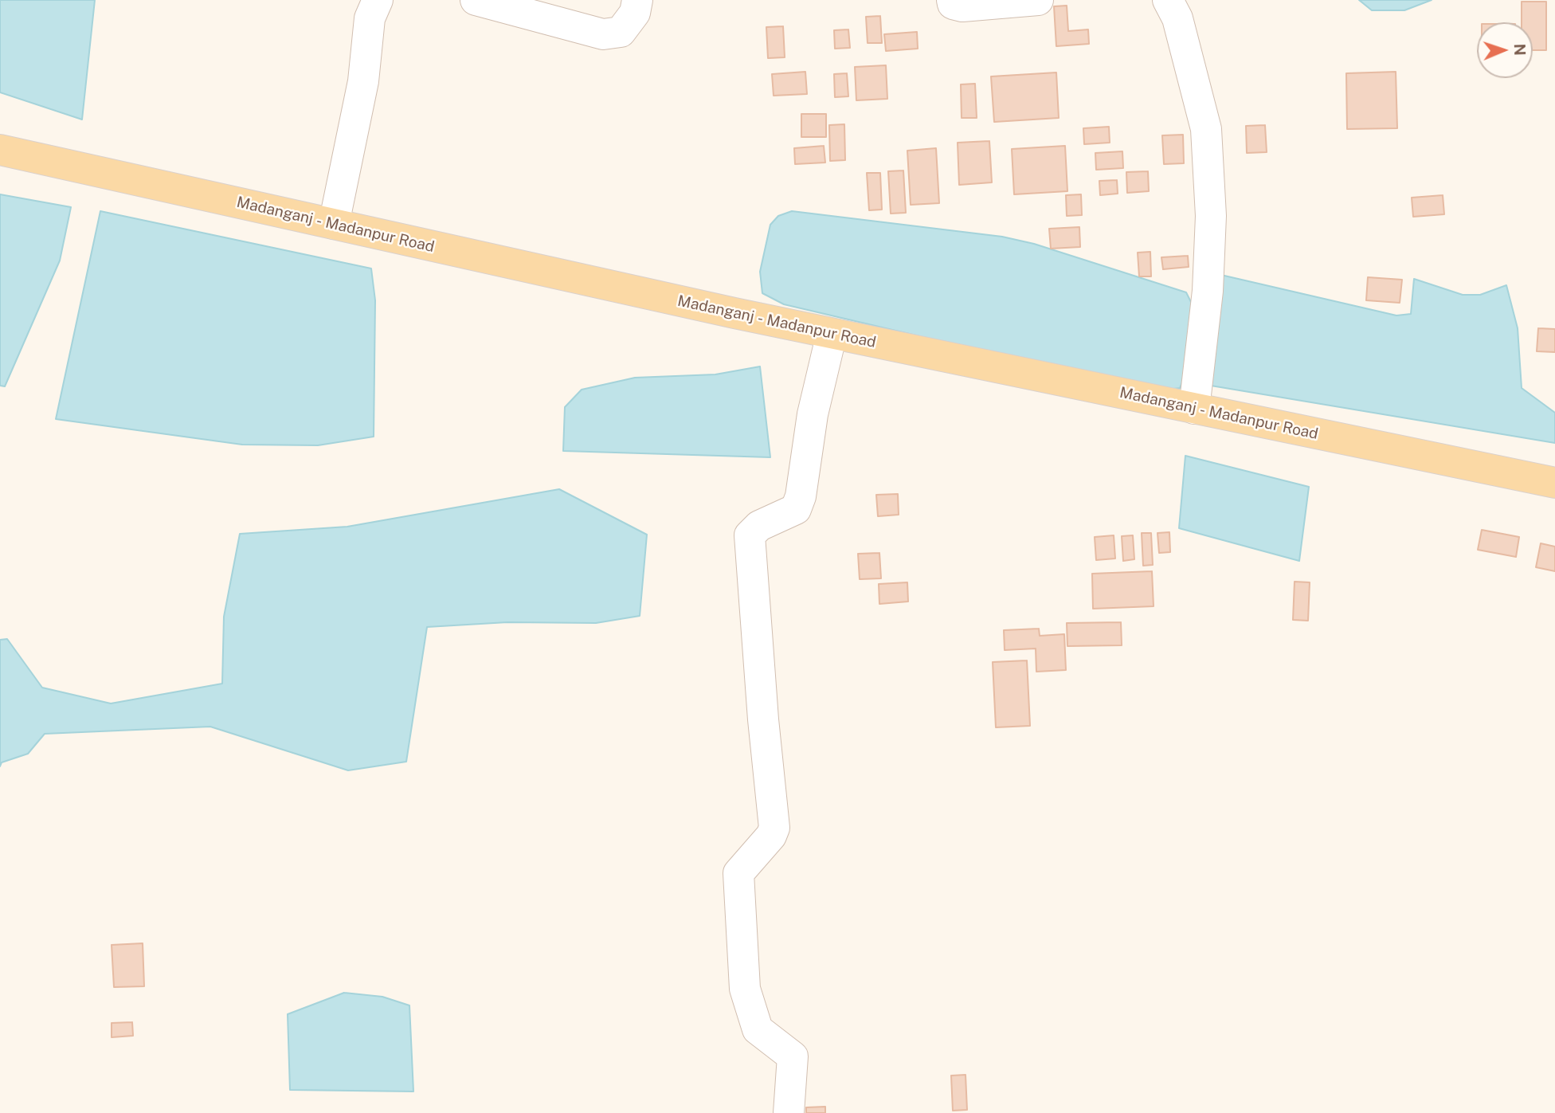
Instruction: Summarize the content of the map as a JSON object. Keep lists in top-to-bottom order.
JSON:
{
  "streets": {
    "main road": ["Madanganj - Madanpur Road"]
  },
  "north": "right"
}
